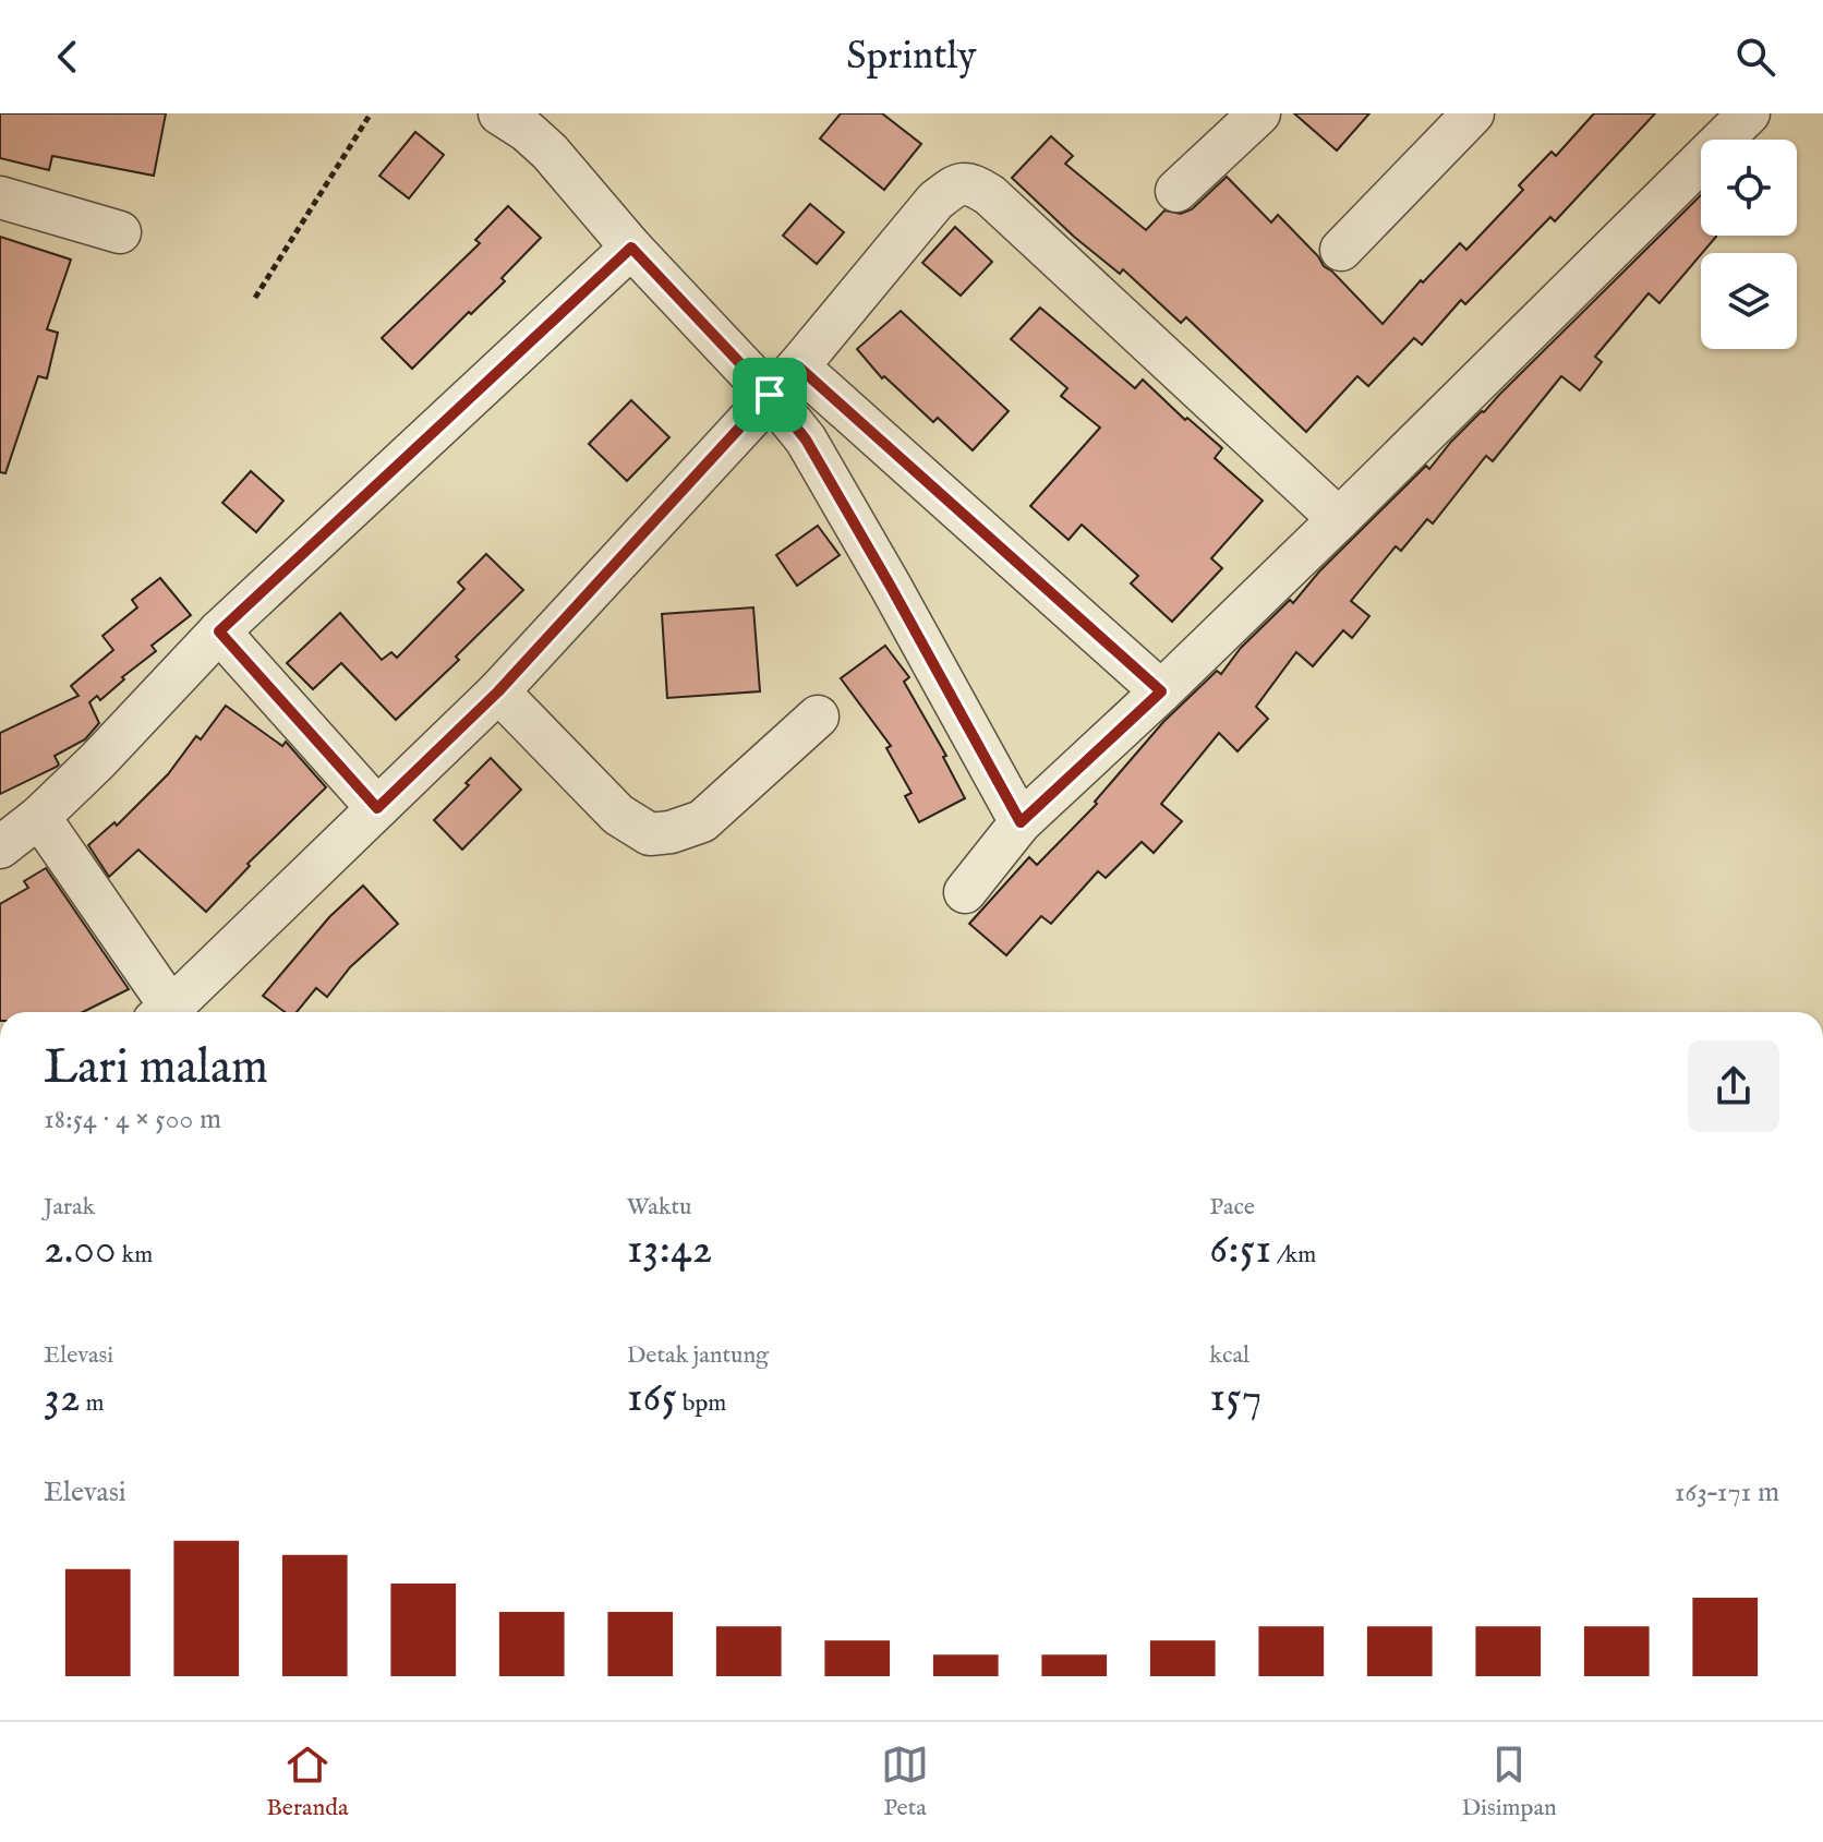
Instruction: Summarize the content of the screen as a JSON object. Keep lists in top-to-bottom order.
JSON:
{
  "page": {
    "header": "Sprintly",
    "heading": ["Lari malam", "18:54 · 4 × 500 m"],
    "stats": [
      ["Jarak", "2.00 km"],
      ["Waktu", "13:42"],
      ["Pace", "6:51 /km"],
      ["Elevasi", "32 m"],
      ["Detak jantung", "165 bpm"],
      ["kcal", "157"]
    ],
    "chart": ["Elevasi", "163–171 m"],
    "tabs": ["Beranda", "Peta", "Disimpan"]
  }
}
